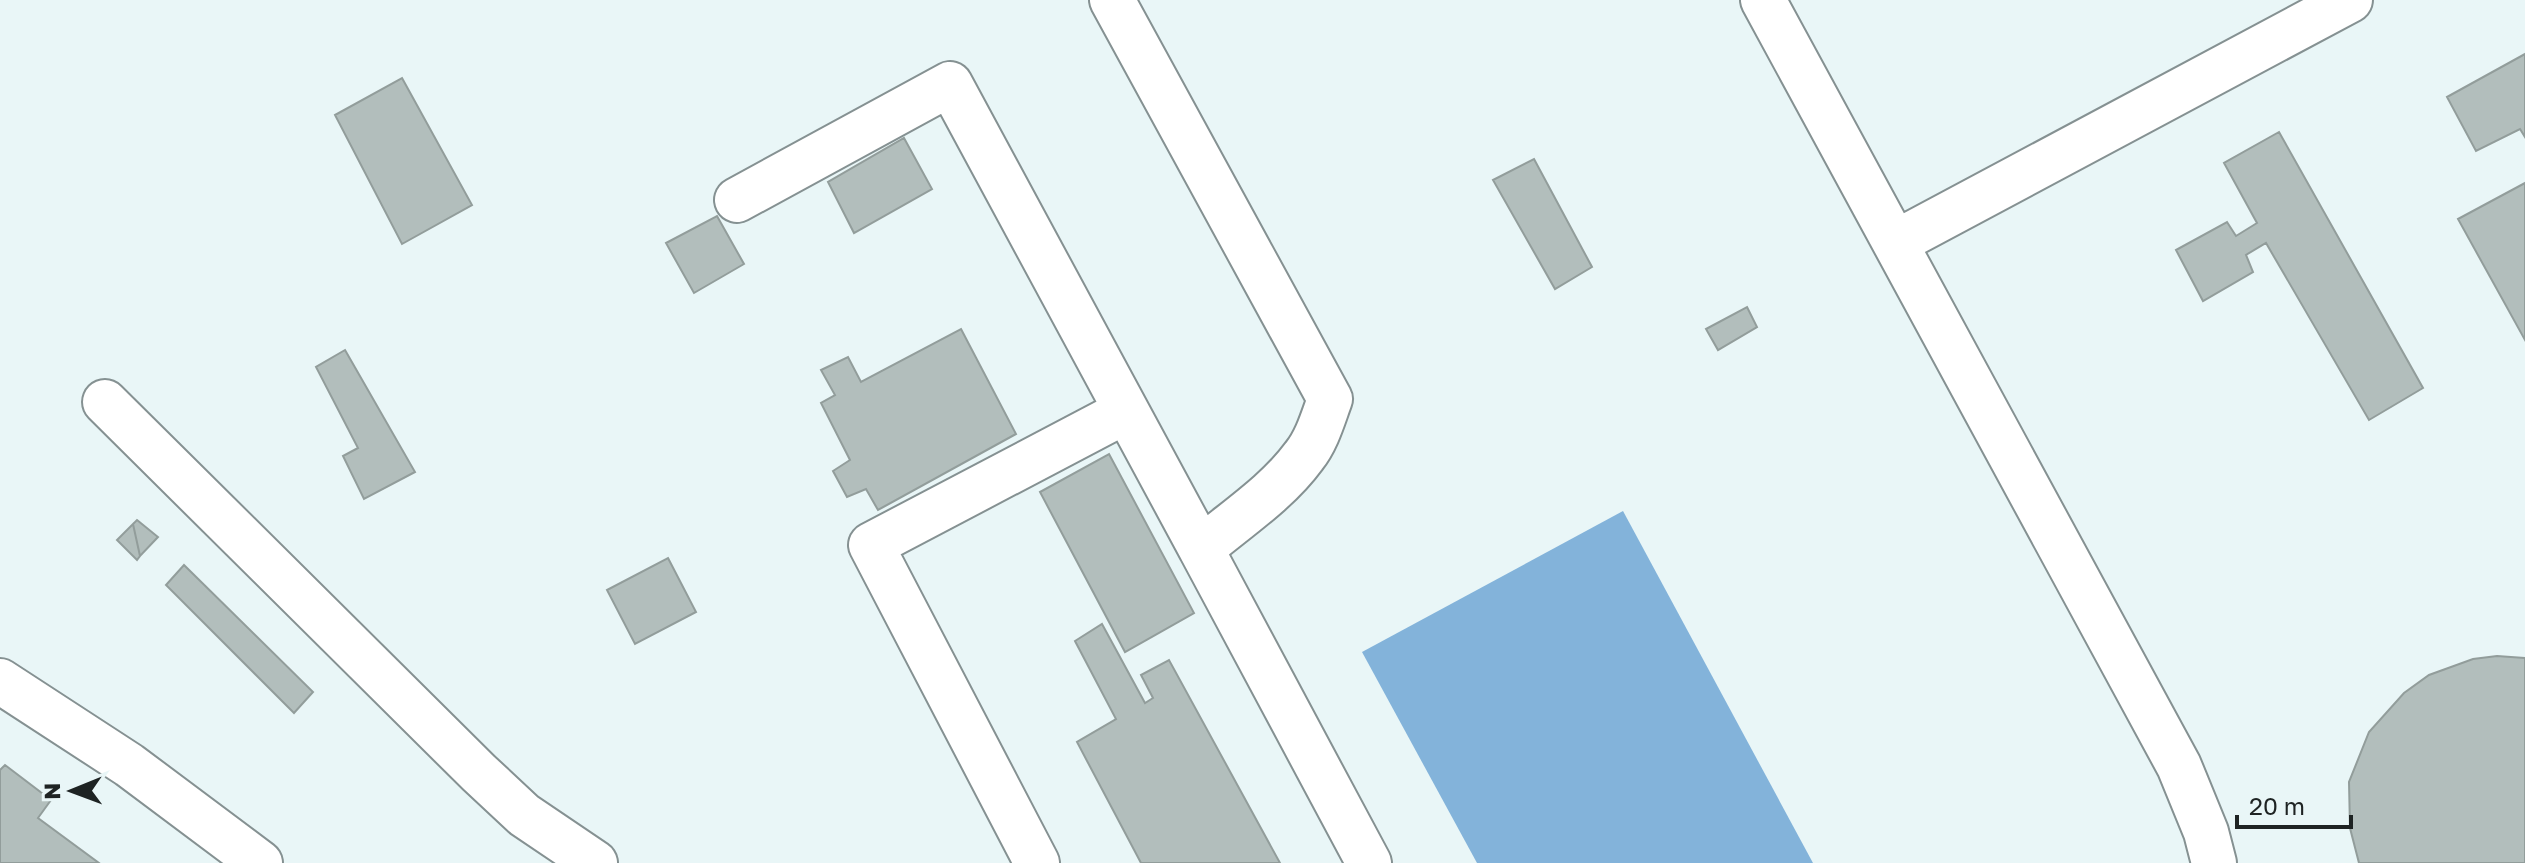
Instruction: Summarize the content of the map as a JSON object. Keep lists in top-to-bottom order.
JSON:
{
  "scale_bar": "20 m",
  "north": "left"
}
